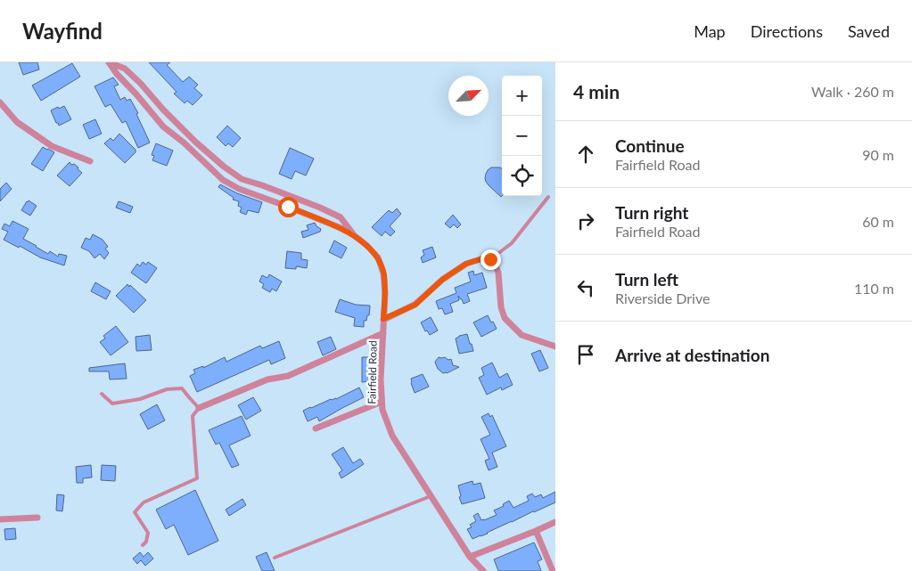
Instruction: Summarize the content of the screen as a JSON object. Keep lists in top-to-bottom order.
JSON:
{
  "streets": {
    "street": ["Fairfield Road"]
  },
  "north": "top right",
  "page": {
    "header": "Wayfind",
    "nav": ["Map", "Directions", "Saved"],
    "heading": ["4 min", "Walk · 260 m"],
    "map_buttons": ["+", "−"],
    "list": [
      ["Continue", "Fairfield Road", "90 m"],
      ["Turn right", "Fairfield Road", "60 m"],
      ["Turn left", "Riverside Drive", "110 m"],
      "Arrive at destination"
    ]
  }
}
